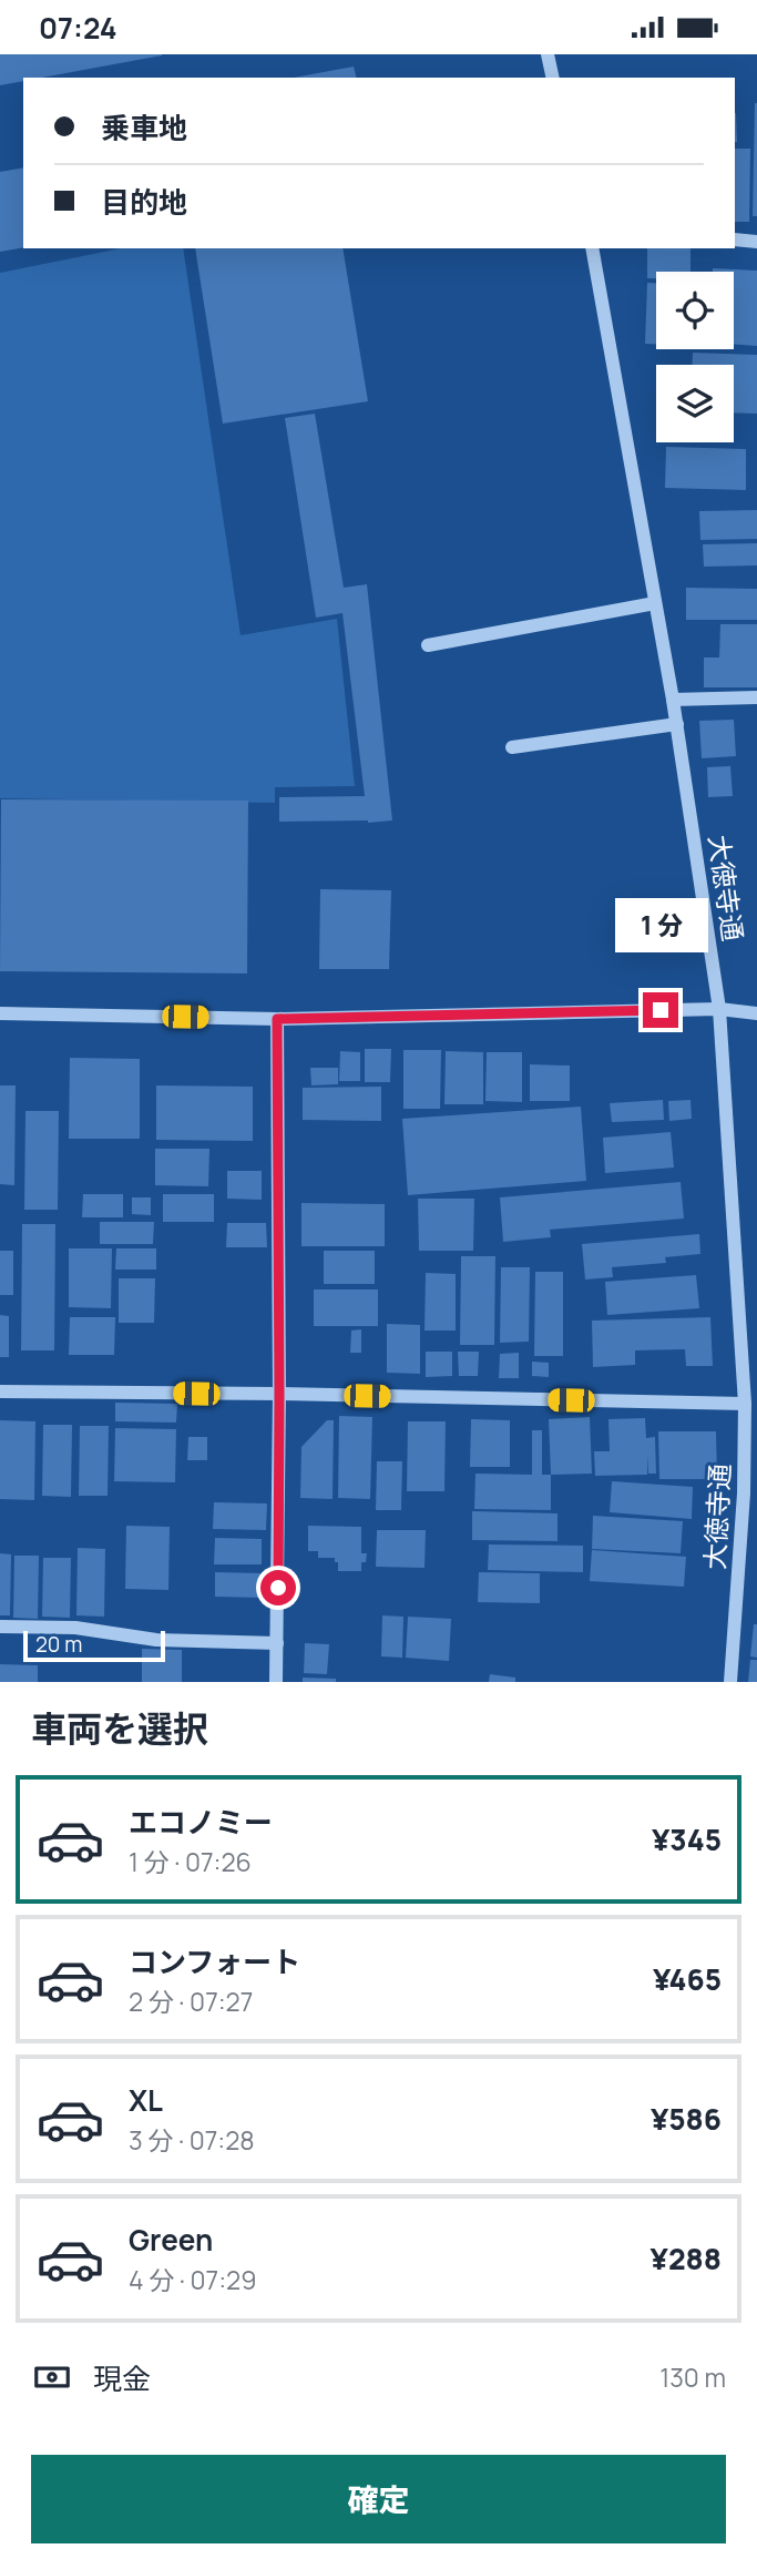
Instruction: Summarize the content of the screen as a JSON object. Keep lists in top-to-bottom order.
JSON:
{
  "streets": {
    "street": ["大徳寺通"]
  },
  "scale_bar": "20 m",
  "page": {
    "status": "07:24",
    "banner": ["乗車地", "目的地"],
    "bubble": "1 分",
    "scale": "20 m",
    "heading": "車両を選択",
    "list": [
      {
        "name": "エコノミー",
        "note": "1 分 · 07:26",
        "value": "¥345"
      },
      {
        "name": "コンフォート",
        "note": "2 分 · 07:27",
        "value": "¥465"
      },
      {
        "name": "XL",
        "note": "3 分 · 07:28",
        "value": "¥586"
      },
      {
        "name": "Green",
        "note": "4 分 · 07:29",
        "value": "¥288"
      }
    ],
    "pay": ["現金", "130 m"],
    "buttons": "確定"
  }
}
